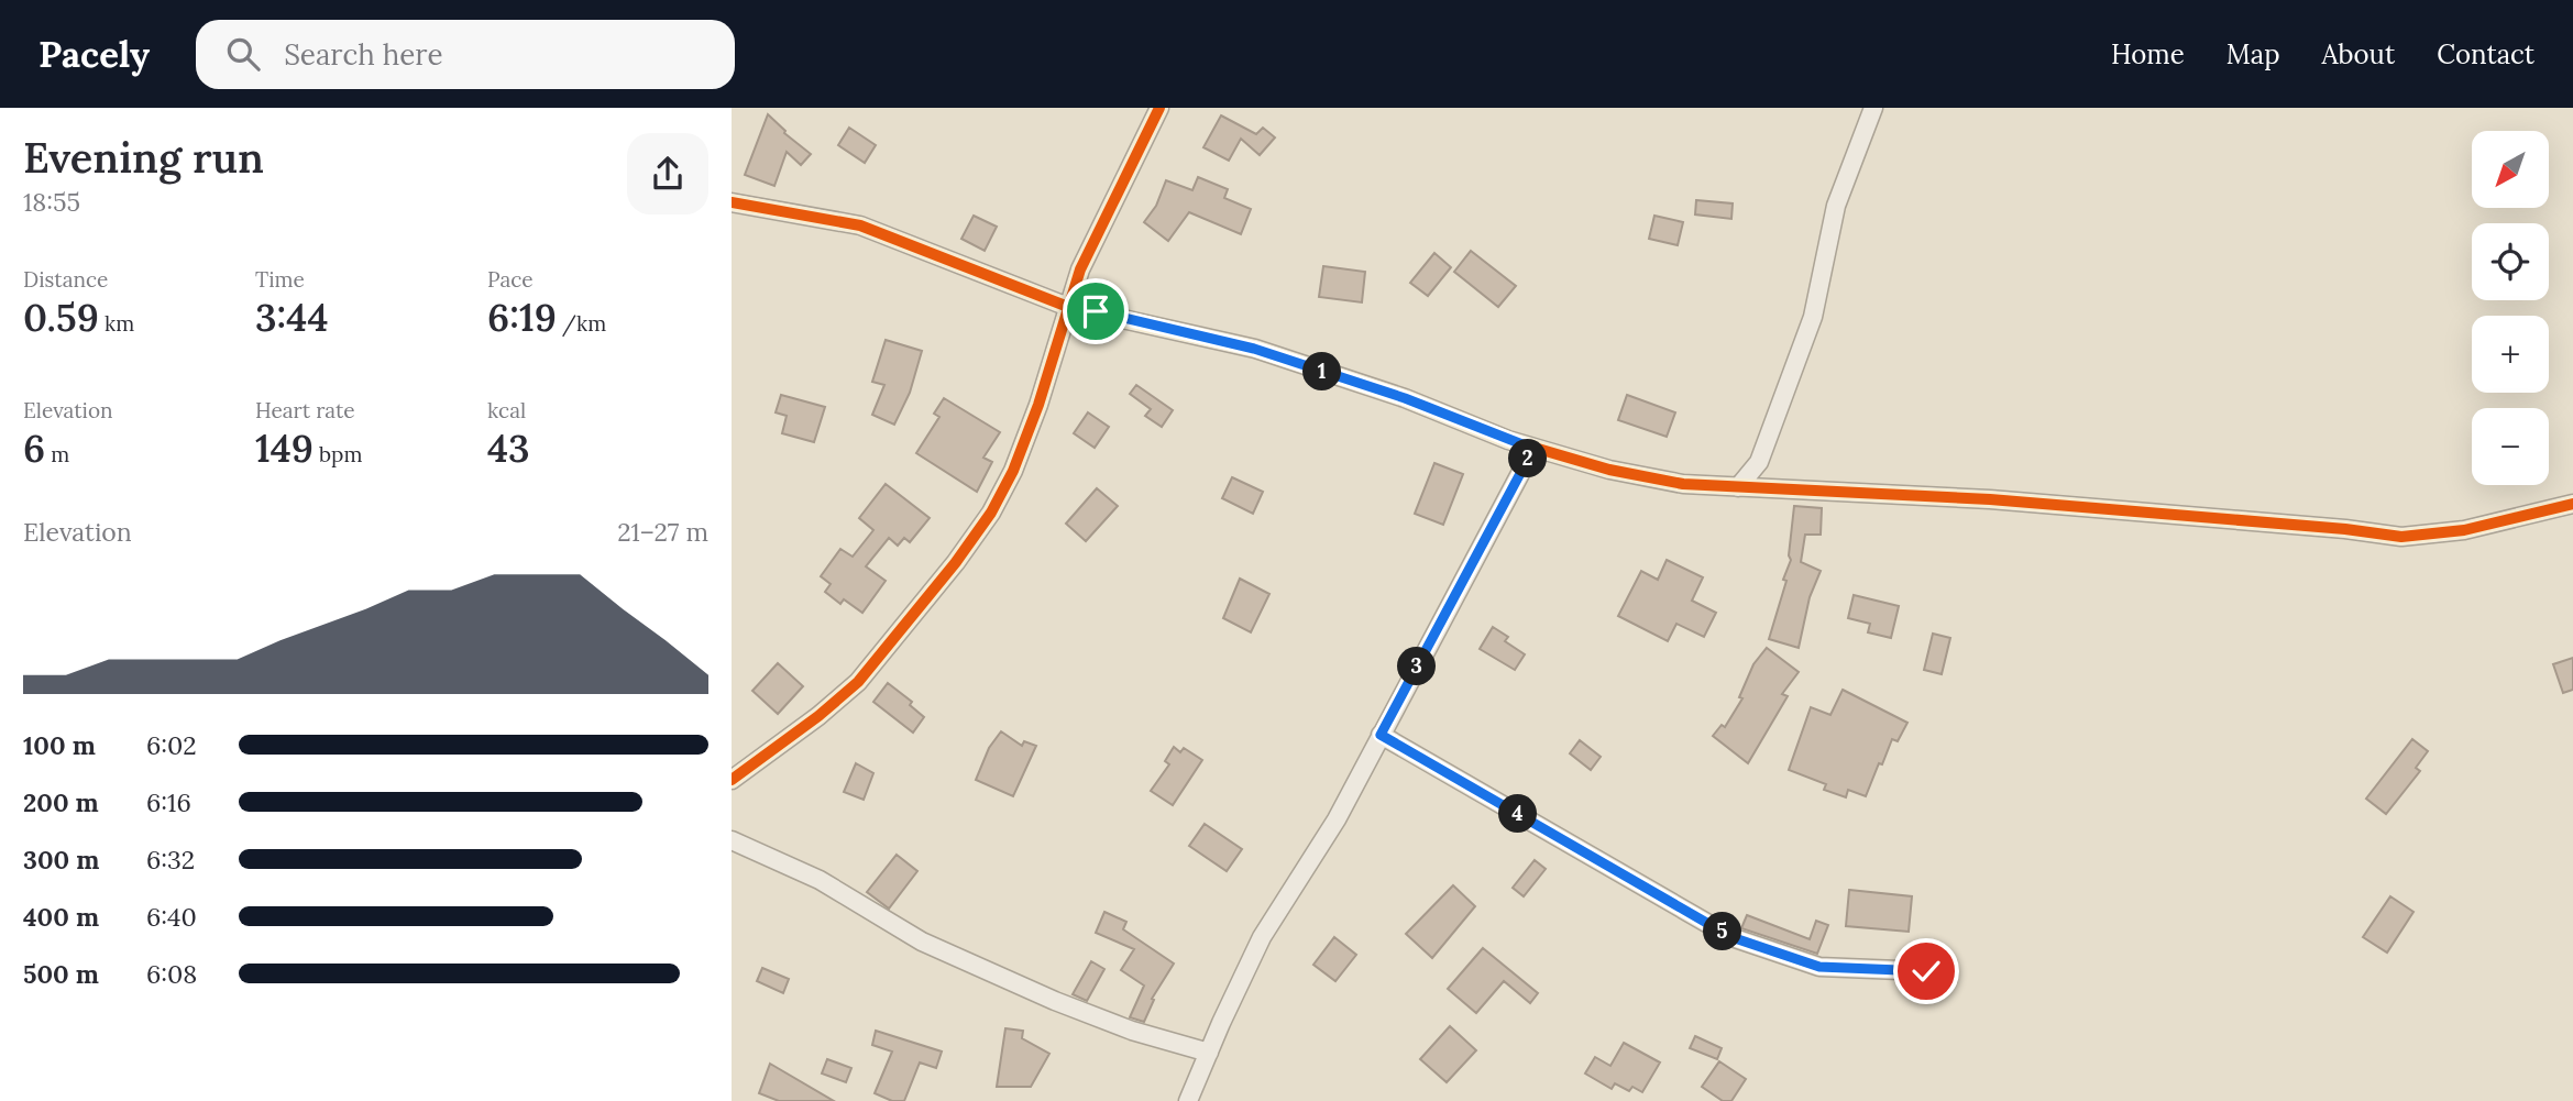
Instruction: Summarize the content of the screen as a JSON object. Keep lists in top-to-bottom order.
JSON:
{
  "north": "bottom left",
  "page": {
    "header": "Pacely",
    "search": "Search here",
    "nav": [
      "Home",
      "Map",
      "About",
      "Contact"
    ],
    "heading": ["Evening run", "18:55"],
    "map_buttons": ["+", "−"],
    "stats": [
      ["Distance", "0.59 km"],
      ["Time", "3:44"],
      ["Pace", "6:19 /km"],
      ["Elevation", "6 m"],
      ["Heart rate", "149 bpm"],
      ["kcal", "43"]
    ],
    "pins": [
      "1",
      "2",
      "3",
      "4",
      "5"
    ],
    "chart": ["Elevation", "21–27 m"],
    "list": [
      {
        "name": "100 m",
        "note": "6:02"
      },
      {
        "name": "200 m",
        "note": "6:16"
      },
      {
        "name": "300 m",
        "note": "6:32"
      },
      {
        "name": "400 m",
        "note": "6:40"
      },
      {
        "name": "500 m",
        "note": "6:08"
      }
    ]
  }
}
